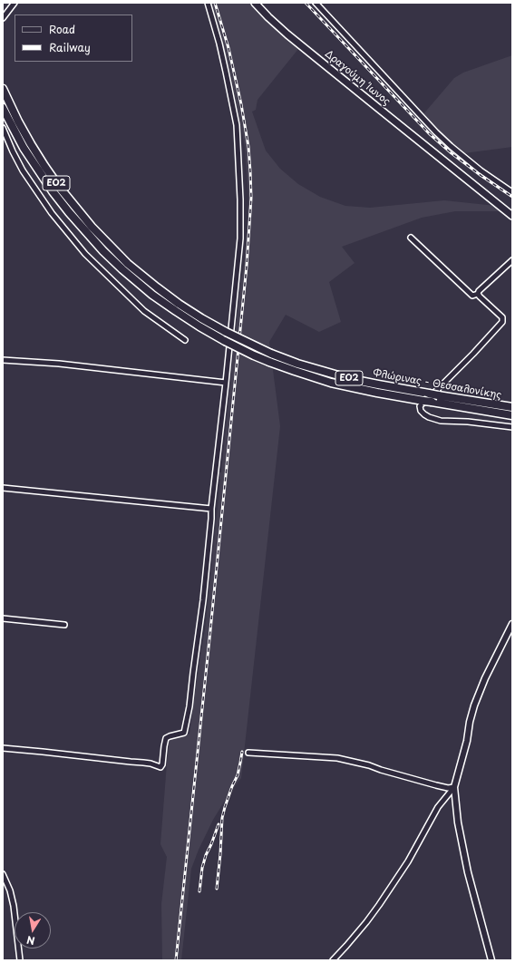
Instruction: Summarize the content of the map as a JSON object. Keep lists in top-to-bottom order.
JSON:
{
  "streets": {
    "main road": ["Δραγούμη Ίωνος", "ΕΟ2", "Φλώρινας - Θεσσαλονίκης"]
  },
  "legend": ["Road", "Railway"],
  "north": "bottom"
}
